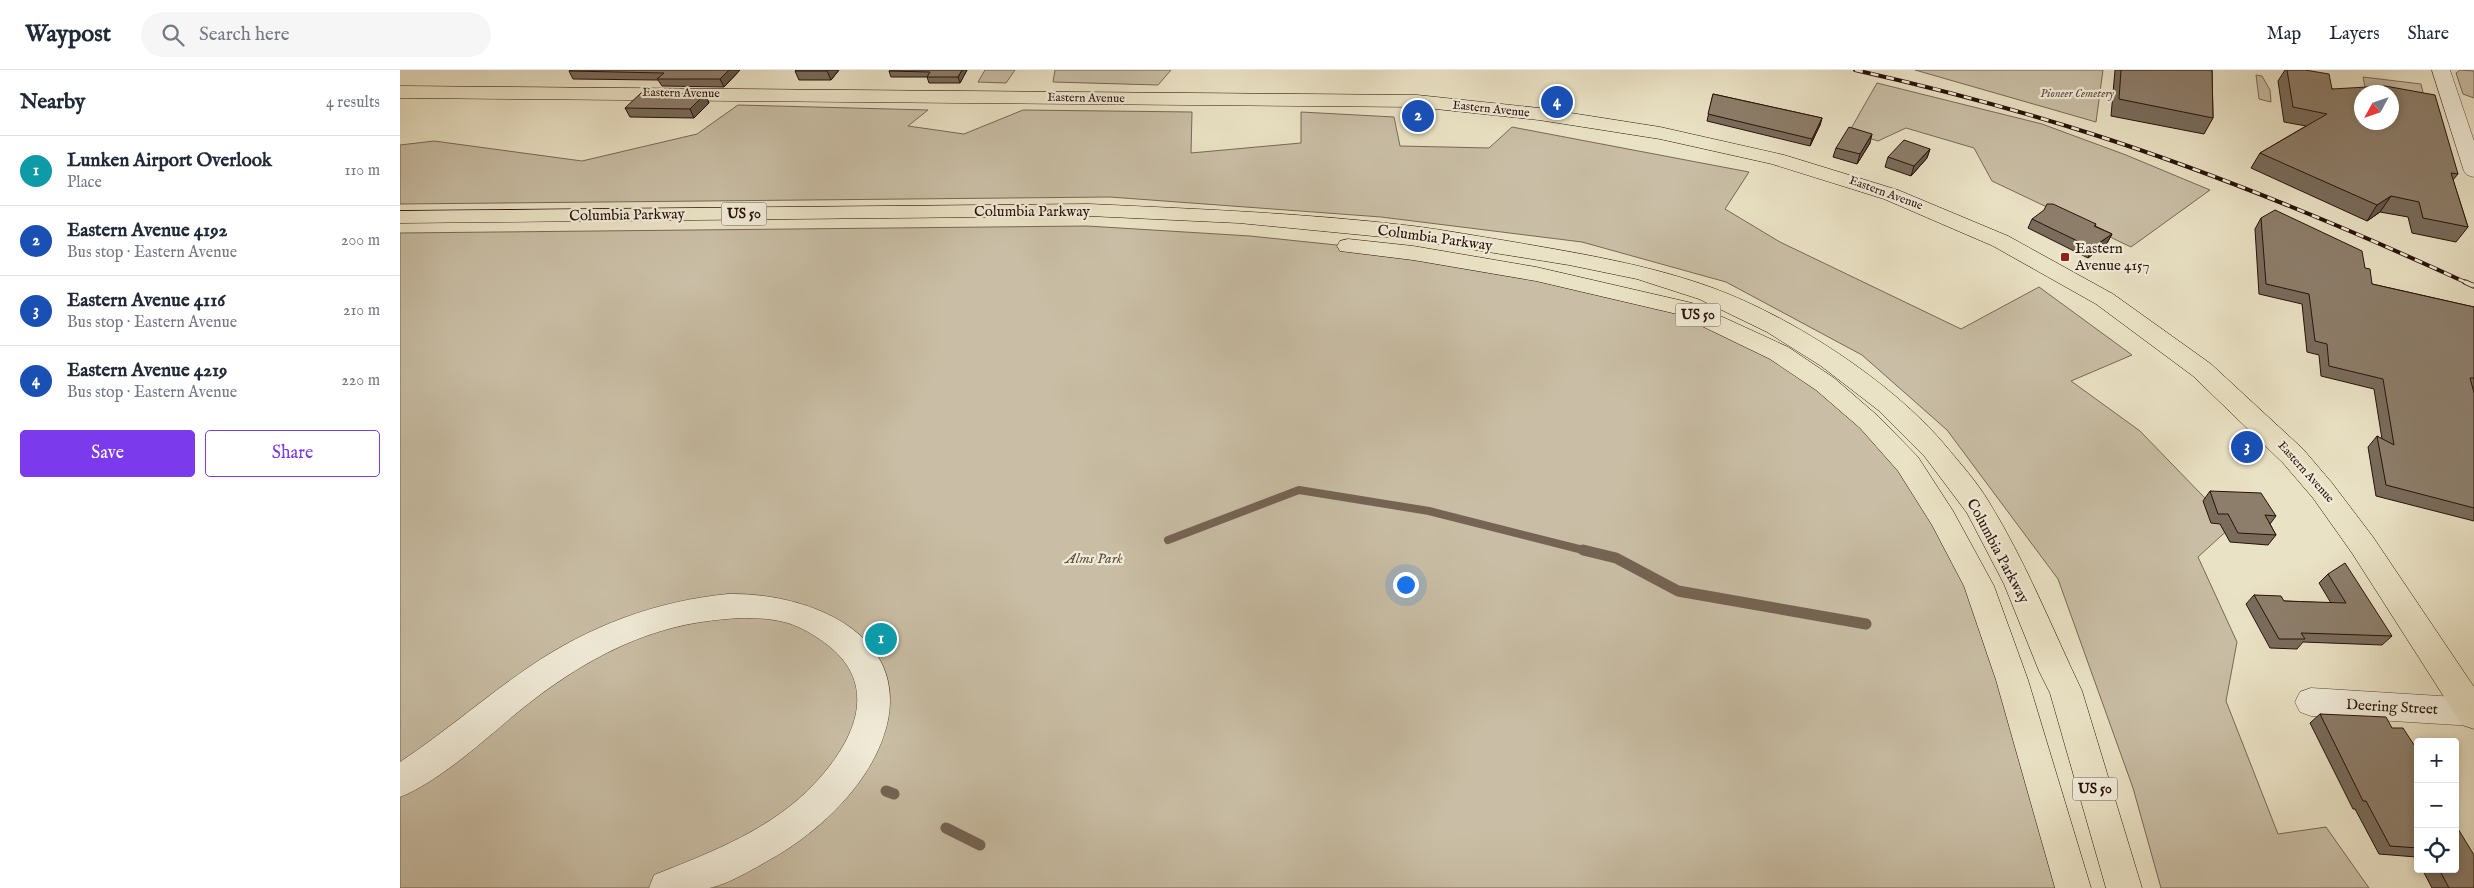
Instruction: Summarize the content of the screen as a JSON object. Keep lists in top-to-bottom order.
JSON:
{
  "streets": {
    "main road": ["Eastern Avenue", "Columbia Parkway", "US 50"],
    "street": ["Deering Street"]
  },
  "crossings": [
    ["Eastern Avenue", "Deering Street"]
  ],
  "parks": ["Pioneer Cemetery", "Alms Park"],
  "places": {
    "transit": ["Eastern Avenue 4157"]
  },
  "north": "bottom left",
  "page": {
    "header": "Waypost",
    "search": "Search here",
    "nav": ["Map", "Layers", "Share"],
    "heading": ["Nearby", "4 results"],
    "pins": [
      "4",
      "2",
      "3",
      "1"
    ],
    "list": [
      {
        "mark": "1",
        "name": "Lunken Airport Overlook",
        "note": "Place",
        "value": "110 m"
      },
      {
        "mark": "2",
        "name": "Eastern Avenue 4192",
        "note": "Bus stop · Eastern Avenue",
        "value": "200 m"
      },
      {
        "mark": "3",
        "name": "Eastern Avenue 4116",
        "note": "Bus stop · Eastern Avenue",
        "value": "210 m"
      },
      {
        "mark": "4",
        "name": "Eastern Avenue 4219",
        "note": "Bus stop · Eastern Avenue",
        "value": "220 m"
      }
    ],
    "buttons": ["Save", "Share"],
    "map_buttons": ["+", "−"]
  }
}
